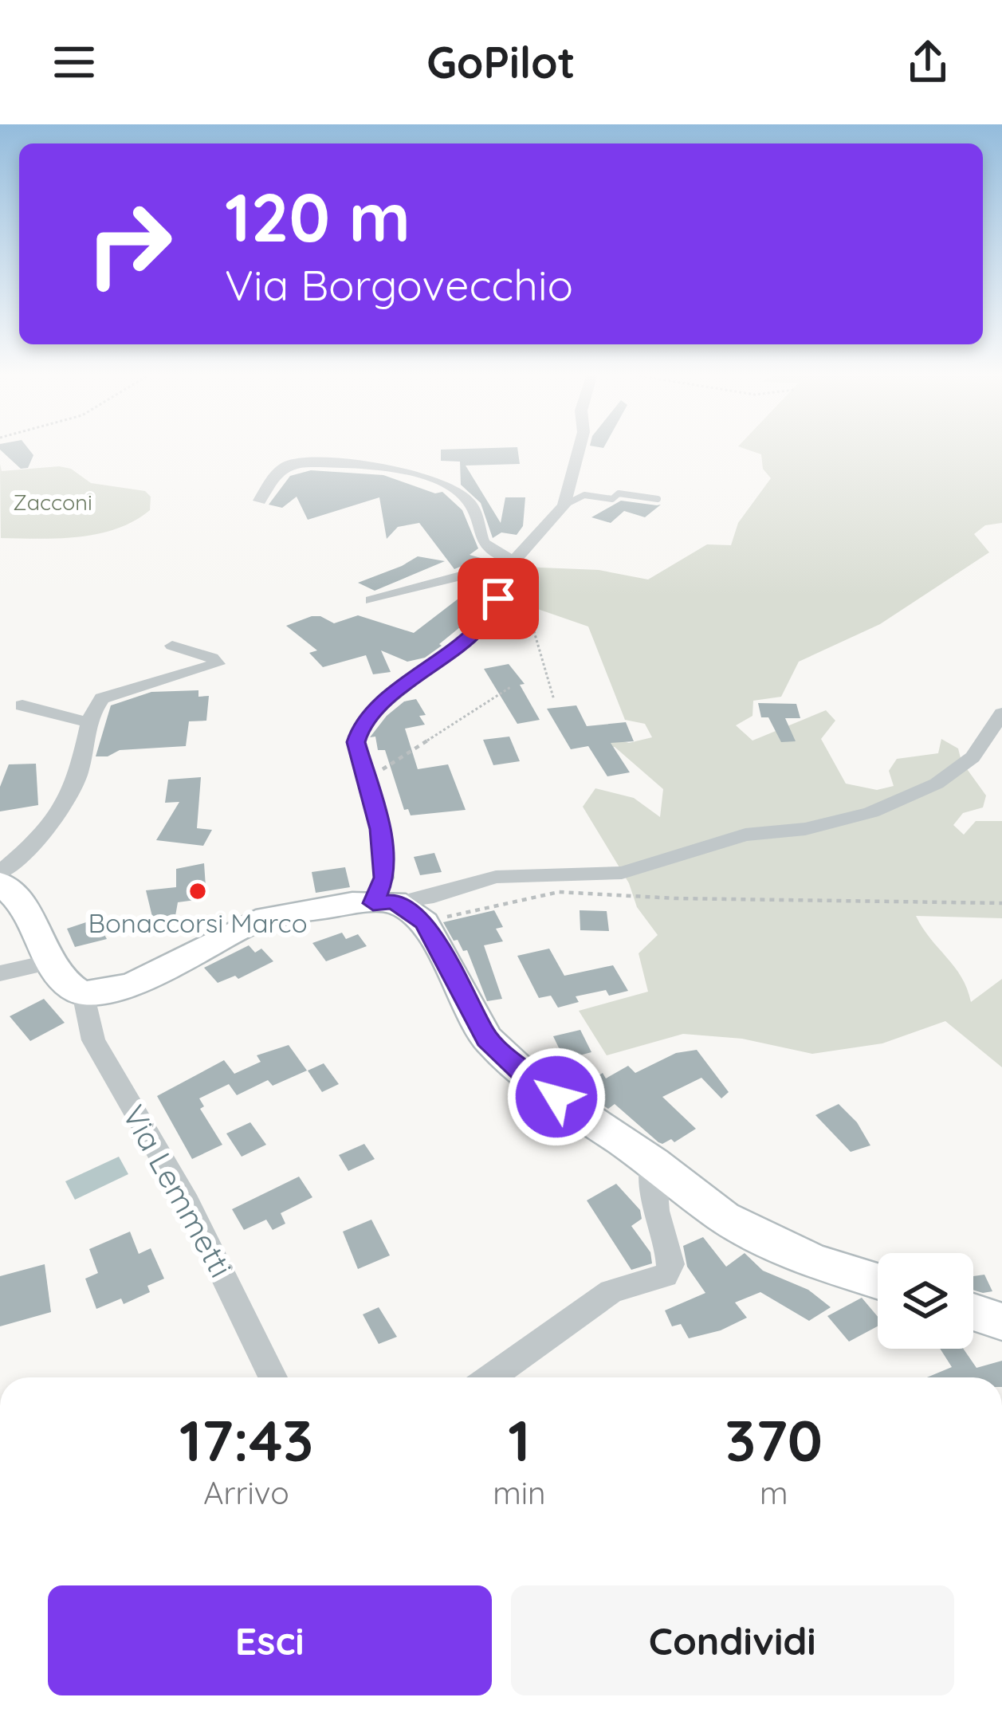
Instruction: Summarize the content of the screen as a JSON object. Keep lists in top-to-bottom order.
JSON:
{
  "streets": {
    "street": ["Via Lemmetti"]
  },
  "parks": ["Zacconi"],
  "places": ["Bonaccorsi Marco"],
  "page": {
    "header": "GoPilot",
    "turn": ["120 m", "Via Borgovecchio"],
    "eta": [
      "17:43",
      "Arrivo",
      "1",
      "min",
      "370",
      "m"
    ],
    "buttons": ["Esci", "Condividi"]
  }
}
